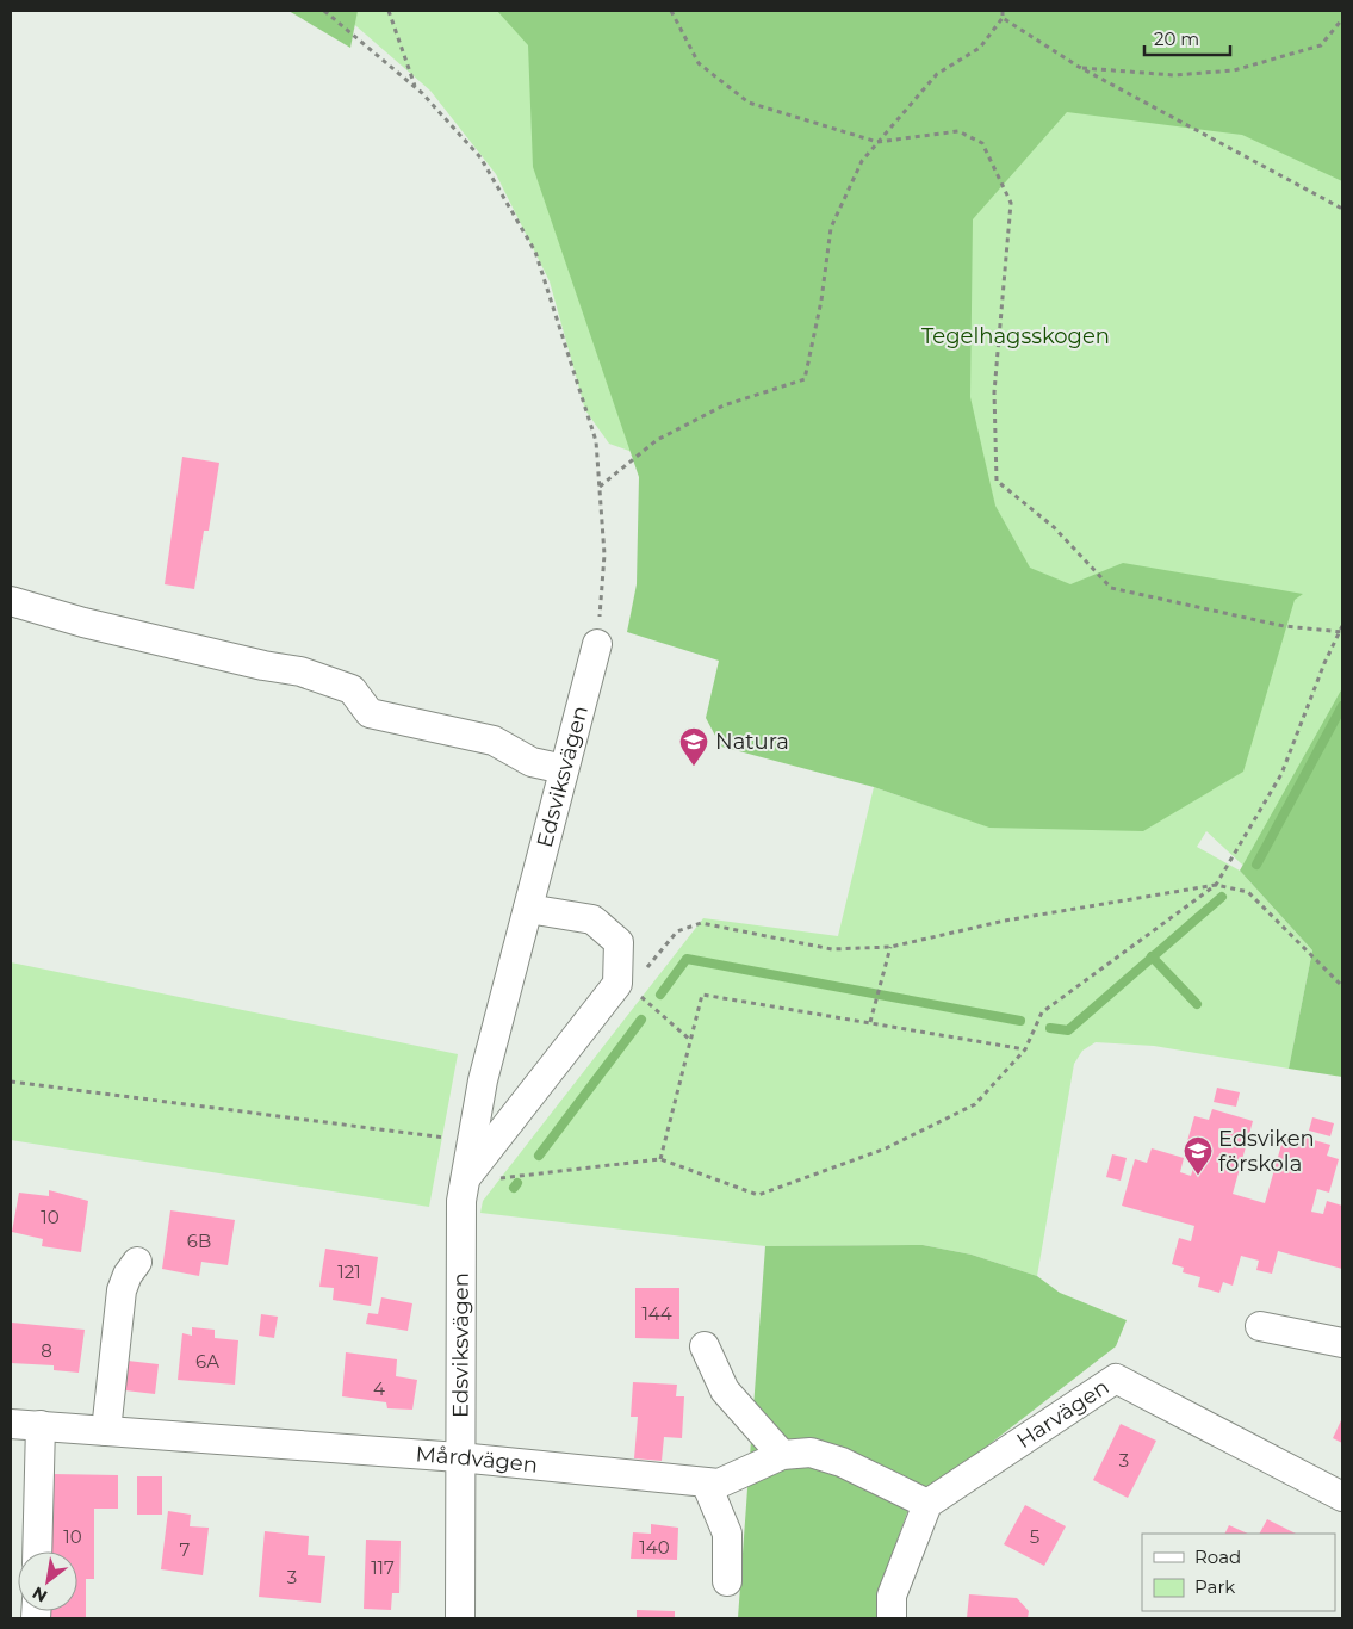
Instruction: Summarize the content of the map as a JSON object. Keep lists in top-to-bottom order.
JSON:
{
  "streets": {
    "street": ["Edsviksvägen", "Harvägen", "Mårdvägen"]
  },
  "crossings": [
    ["Edsviksvägen", "Mårdvägen"],
    ["Harvägen", "Mårdvägen"]
  ],
  "parks": ["Tegelhagsskogen"],
  "places": {
    "school or university": ["Natura", "Edsviken förskola"]
  },
  "house_numbers": [
    "10",
    "6B",
    "121",
    "144",
    "8",
    "6A",
    "4",
    "3",
    "10",
    "5",
    "140",
    "7",
    "117",
    "3"
  ],
  "legend": ["Road", "Park"],
  "scale_bar": "20 m",
  "north": "bottom left"
}
